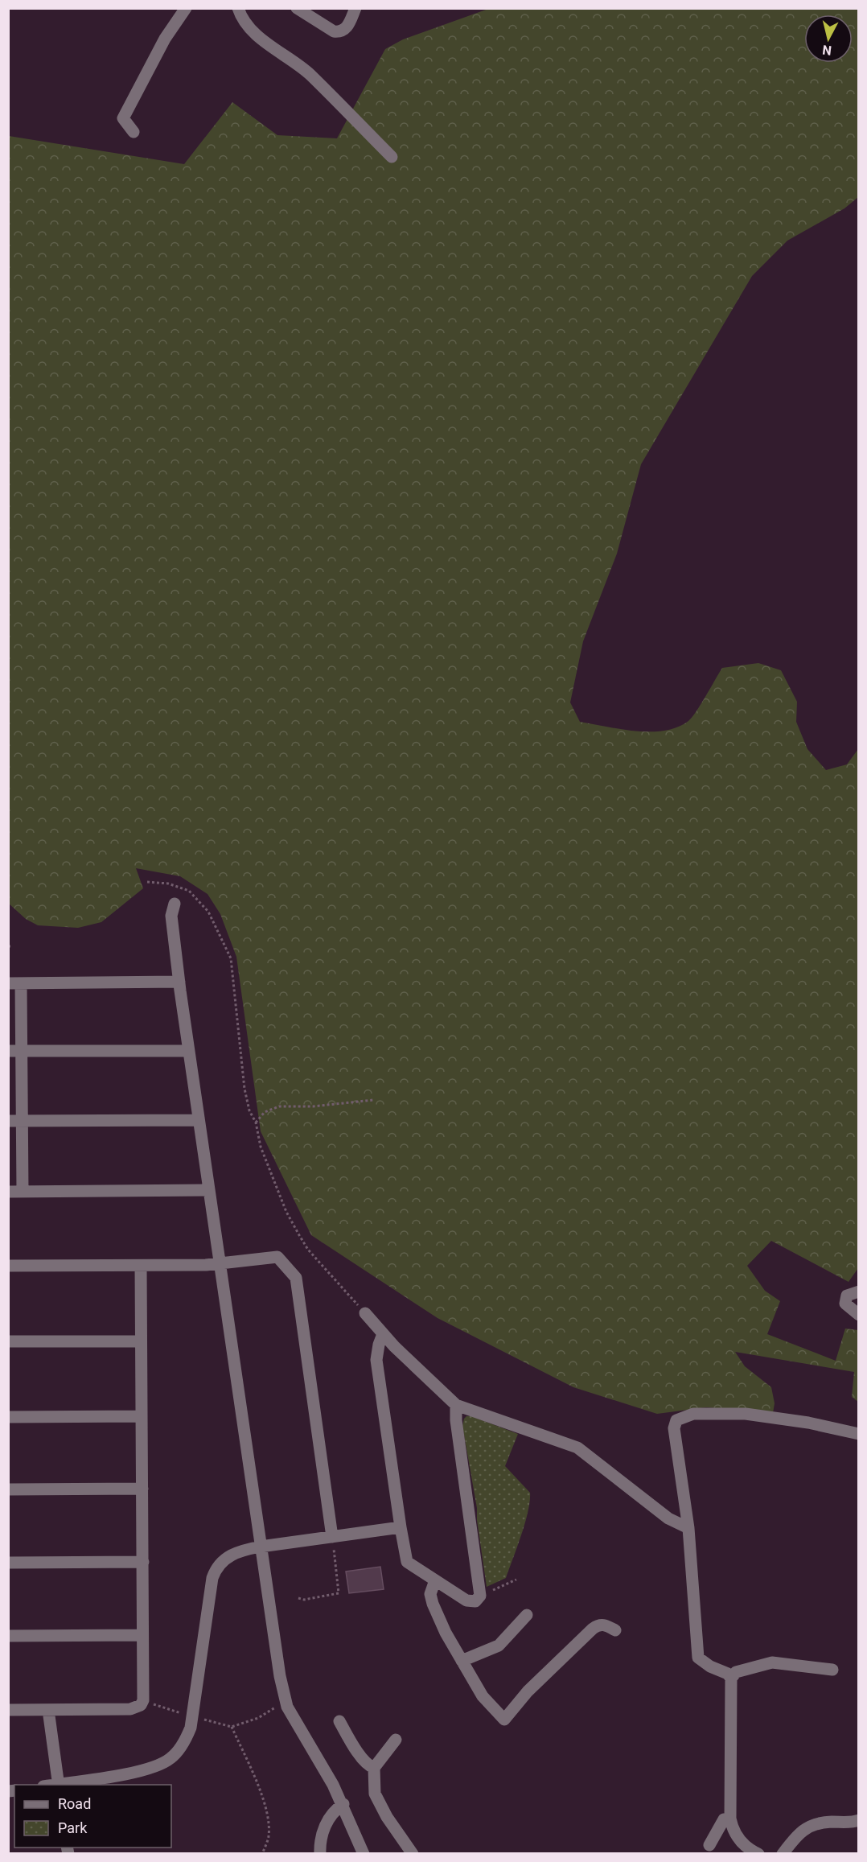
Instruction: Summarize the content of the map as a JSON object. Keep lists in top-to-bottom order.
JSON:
{
  "legend": ["Road", "Park"],
  "north": "bottom"
}
